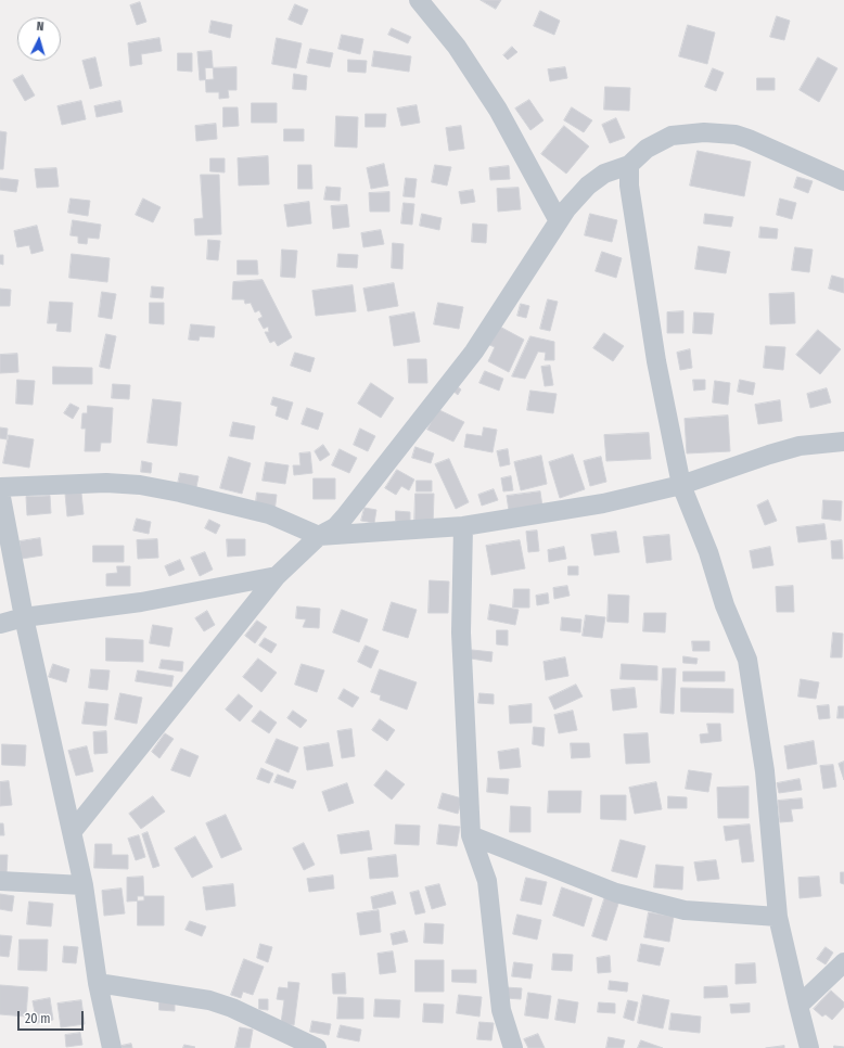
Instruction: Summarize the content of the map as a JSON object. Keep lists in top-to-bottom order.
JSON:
{
  "scale_bar": "20 m",
  "north": "top"
}
